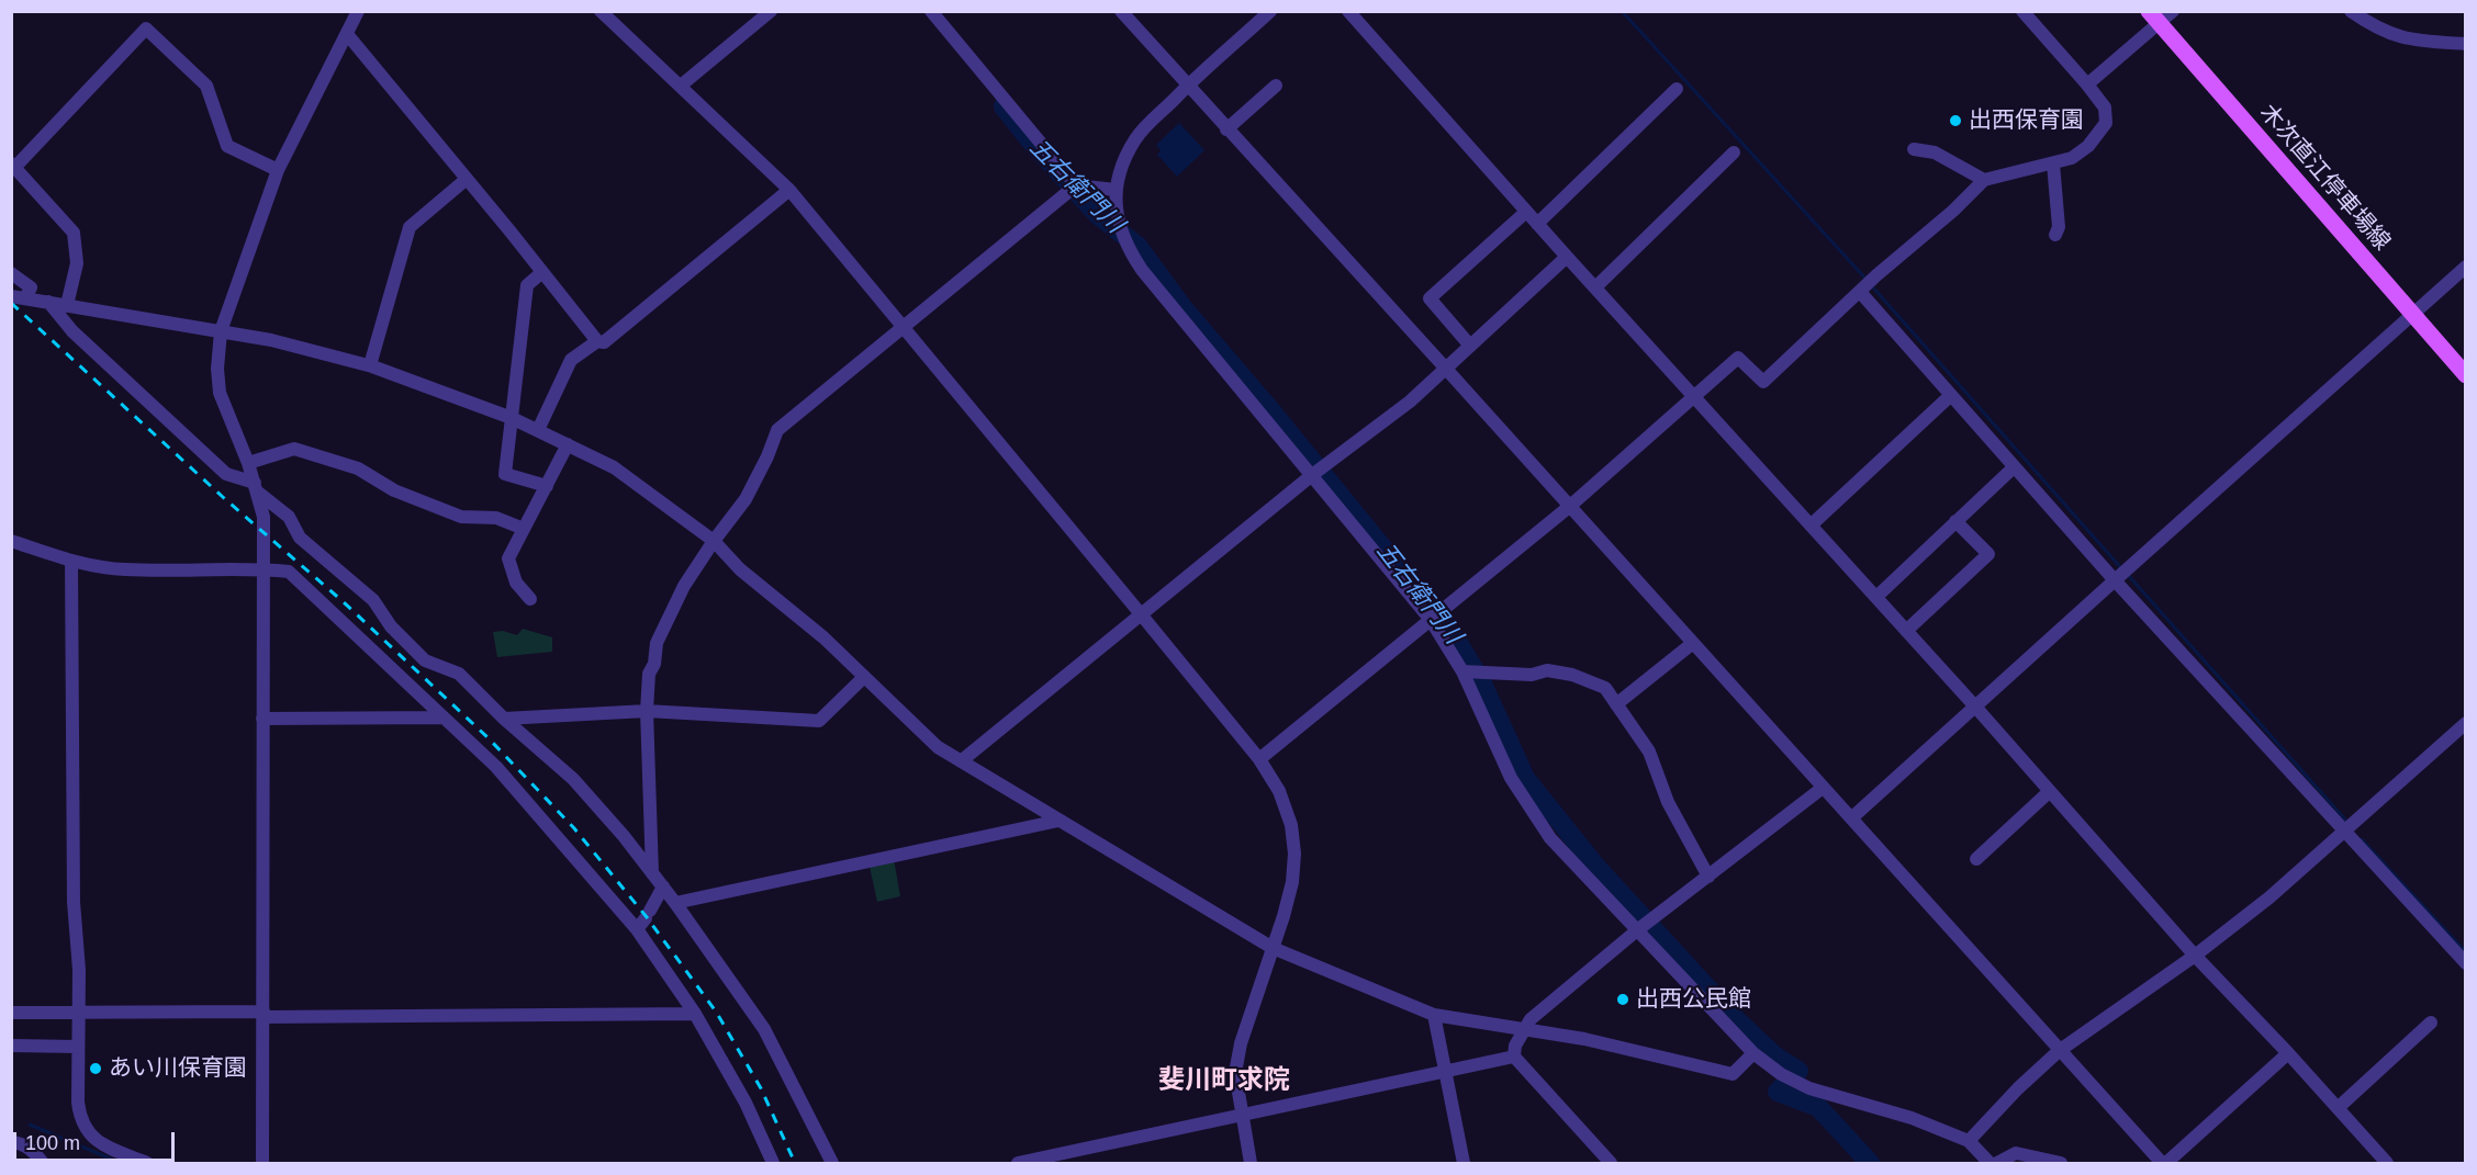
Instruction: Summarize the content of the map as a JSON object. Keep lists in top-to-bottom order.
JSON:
{
  "streets": {
    "main road": ["木次直江停車場線"]
  },
  "districts": ["斐川町求院"],
  "water": ["五右衛門川"],
  "places": ["出西保育園", "出西公民館", "あい川保育園"],
  "scale_bar": "100 m"
}
